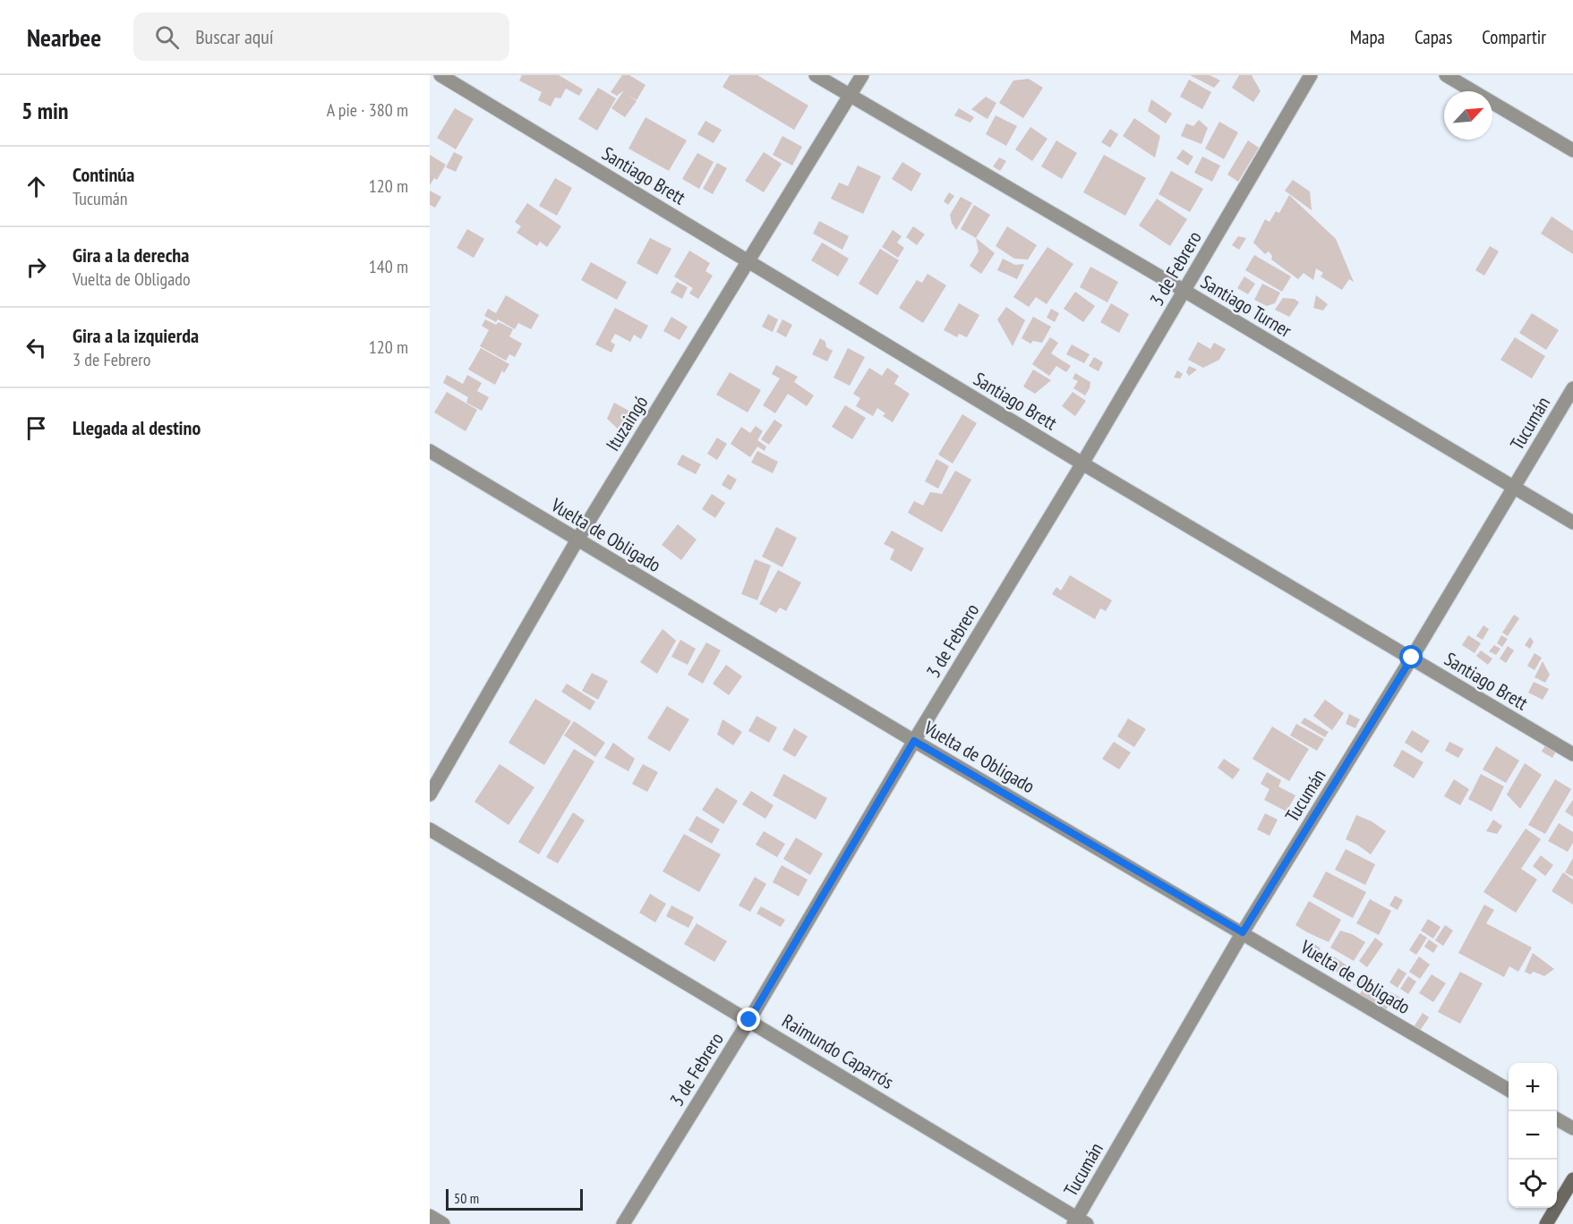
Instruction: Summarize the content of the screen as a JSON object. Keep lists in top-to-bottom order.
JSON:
{
  "streets": {
    "street": [
      "Santiago Brett",
      "3 de Febrero",
      "Santiago Turner",
      "Ituzaingó",
      "Tucumán",
      "Vuelta de Obligado",
      "Raimundo Caparrós"
    ]
  },
  "crossings": [
    ["Santiago Brett", "3 de Febrero"],
    ["Santiago Brett", "Ituzaingó"],
    ["Santiago Brett", "Tucumán"],
    ["3 de Febrero", "Santiago Turner"],
    ["3 de Febrero", "Vuelta de Obligado"],
    ["3 de Febrero", "Raimundo Caparrós"],
    ["Santiago Turner", "Ituzaingó"],
    ["Santiago Turner", "Tucumán"],
    ["Ituzaingó", "Vuelta de Obligado"],
    ["Tucumán", "Vuelta de Obligado"],
    ["Tucumán", "Raimundo Caparrós"]
  ],
  "scale_bar": "50 m",
  "north": "top right",
  "page": {
    "header": "Nearbee",
    "search": "Buscar aquí",
    "nav": ["Mapa", "Capas", "Compartir"],
    "heading": ["5 min", "A pie · 380 m"],
    "list": [
      ["Continúa", "Tucumán", "120 m"],
      ["Gira a la derecha", "Vuelta de Obligado", "140 m"],
      ["Gira a la izquierda", "3 de Febrero", "120 m"],
      "Llegada al destino"
    ],
    "map_buttons": ["+", "−"],
    "scale": "50 m"
  }
}
